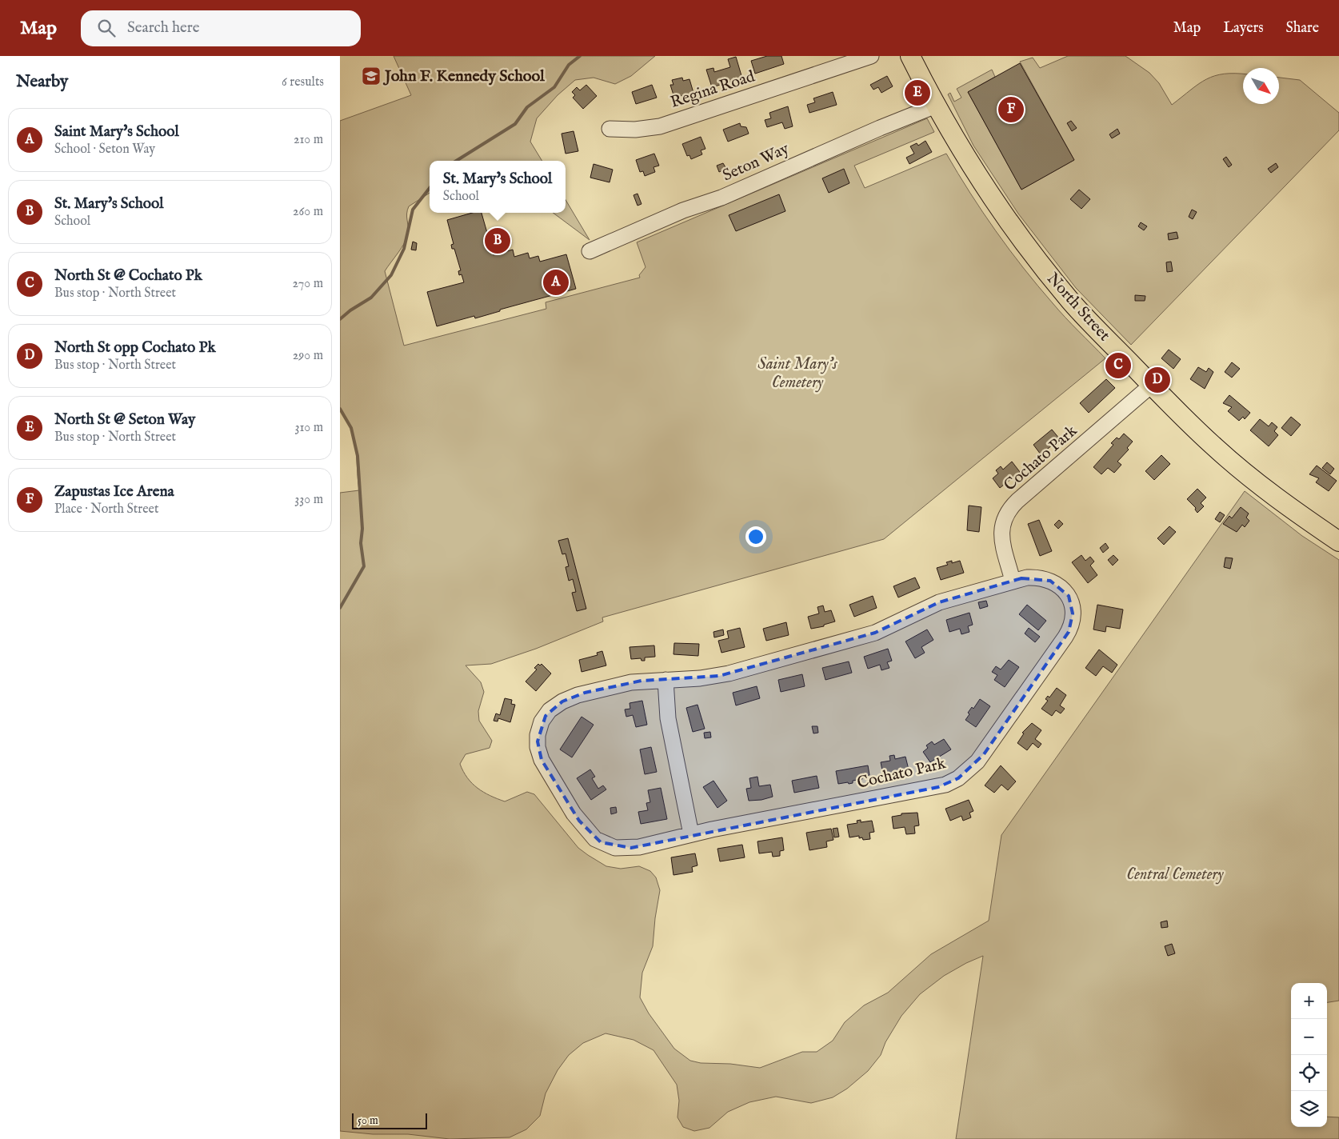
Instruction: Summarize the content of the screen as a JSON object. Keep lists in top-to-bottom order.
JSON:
{
  "streets": {
    "main road": ["North Street"],
    "street": ["Regina Road", "Seton Way", "Cochato Park"]
  },
  "crossings": [
    ["Seton Way", "North Street"],
    ["North Street", "Cochato Park"]
  ],
  "parks": ["Saint Mary's Cemetery", "Central Cemetery"],
  "places": {
    "school or university": ["John F. Kennedy School"]
  },
  "scale_bar": "50 m",
  "north": "bottom right",
  "page": {
    "header": "Map",
    "search": "Search here",
    "nav": ["Map", "Layers", "Share"],
    "heading": ["Nearby", "6 results"],
    "pins": [
      "E",
      "F",
      "B",
      "A",
      "C",
      "D"
    ],
    "list": [
      {
        "mark": "A",
        "name": "Saint Mary's School",
        "note": "School · Seton Way",
        "value": "210 m"
      },
      {
        "mark": "B",
        "name": "St. Mary's School",
        "note": "School",
        "value": "260 m"
      },
      {
        "mark": "C",
        "name": "North St @ Cochato Pk",
        "note": "Bus stop · North Street",
        "value": "270 m"
      },
      {
        "mark": "D",
        "name": "North St opp Cochato Pk",
        "note": "Bus stop · North Street",
        "value": "290 m"
      },
      {
        "mark": "E",
        "name": "North St @ Seton Way",
        "note": "Bus stop · North Street",
        "value": "310 m"
      },
      {
        "mark": "F",
        "name": "Zapustas Ice Arena",
        "note": "Place · North Street",
        "value": "330 m"
      }
    ],
    "popup": ["St. Mary's School", "School"],
    "map_buttons": ["+", "−"],
    "scale": "50 m"
  }
}
